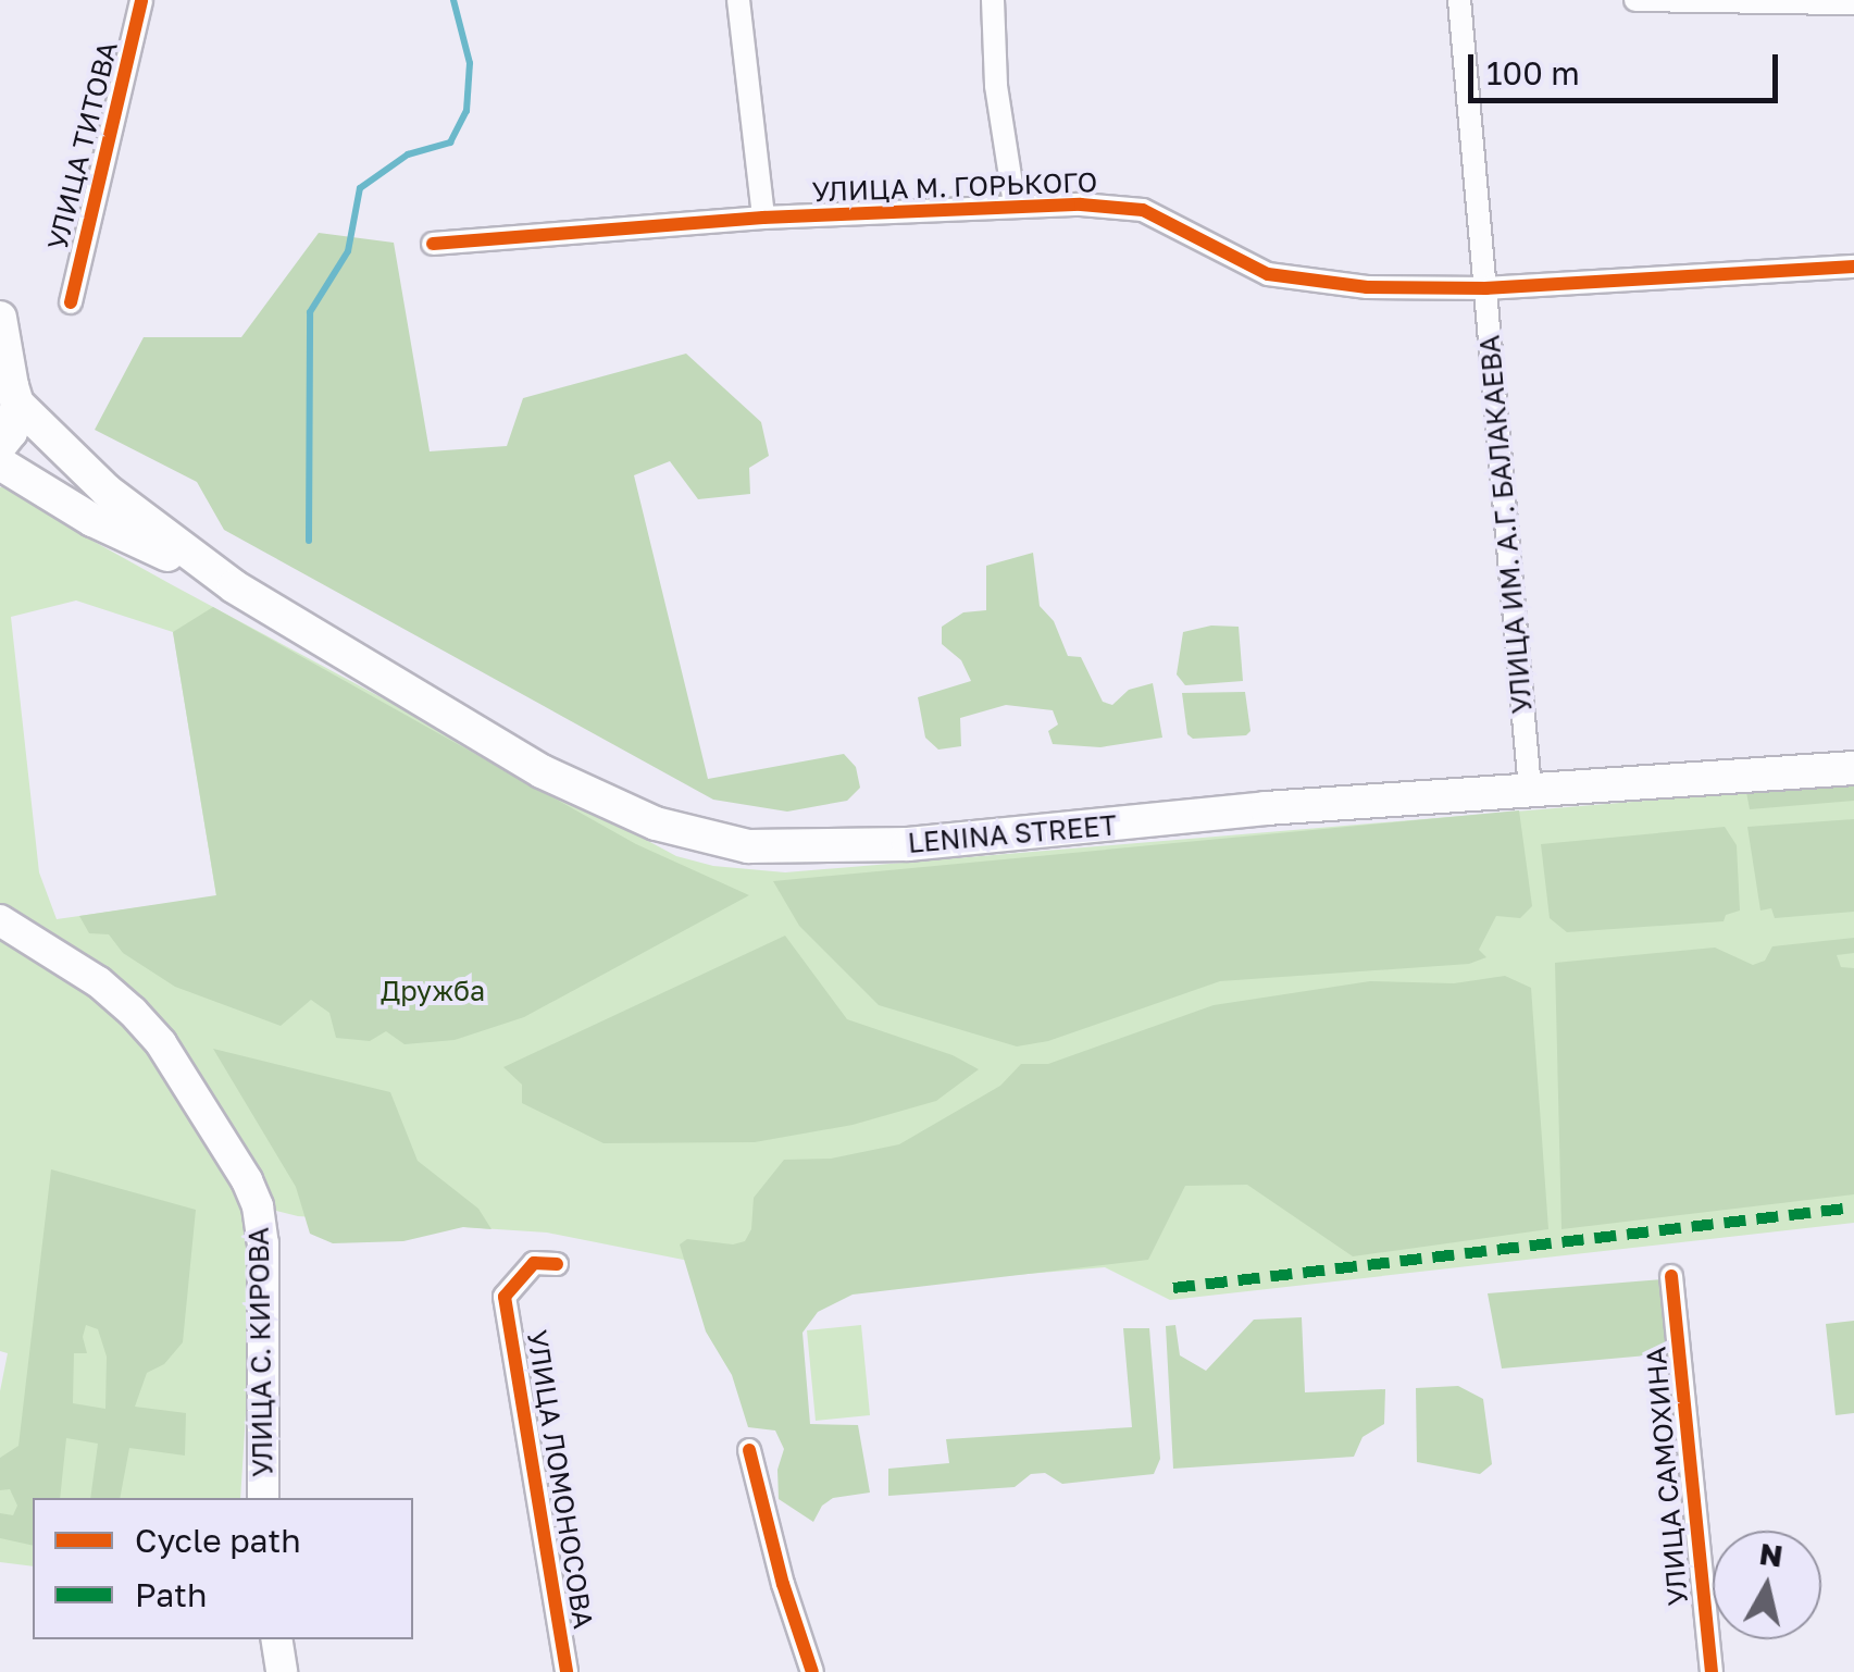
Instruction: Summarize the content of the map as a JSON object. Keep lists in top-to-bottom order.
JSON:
{
  "streets": {
    "main road": ["LENINA STREET", "УЛИЦА С. КИРОВА"],
    "street": [
      "УЛИЦА ТИТОВА",
      "УЛИЦА М. ГОРЬКОГО",
      "УЛИЦА ИМ. А.Г. БАЛАКАЕВА",
      "УЛИЦА САМОХИНА",
      "УЛИЦА ЛОМОНОСОВА"
    ]
  },
  "crossings": [
    ["УЛИЦА М. ГОРЬКОГО", "УЛИЦА ИМ. А.Г. БАЛАКАЕВА"],
    ["УЛИЦА ИМ. А.Г. БАЛАКАЕВА", "LENINA STREET"]
  ],
  "parks": ["Дружба"],
  "legend": ["Cycle path", "Path"],
  "scale_bar": "100 m",
  "north": "top"
}
